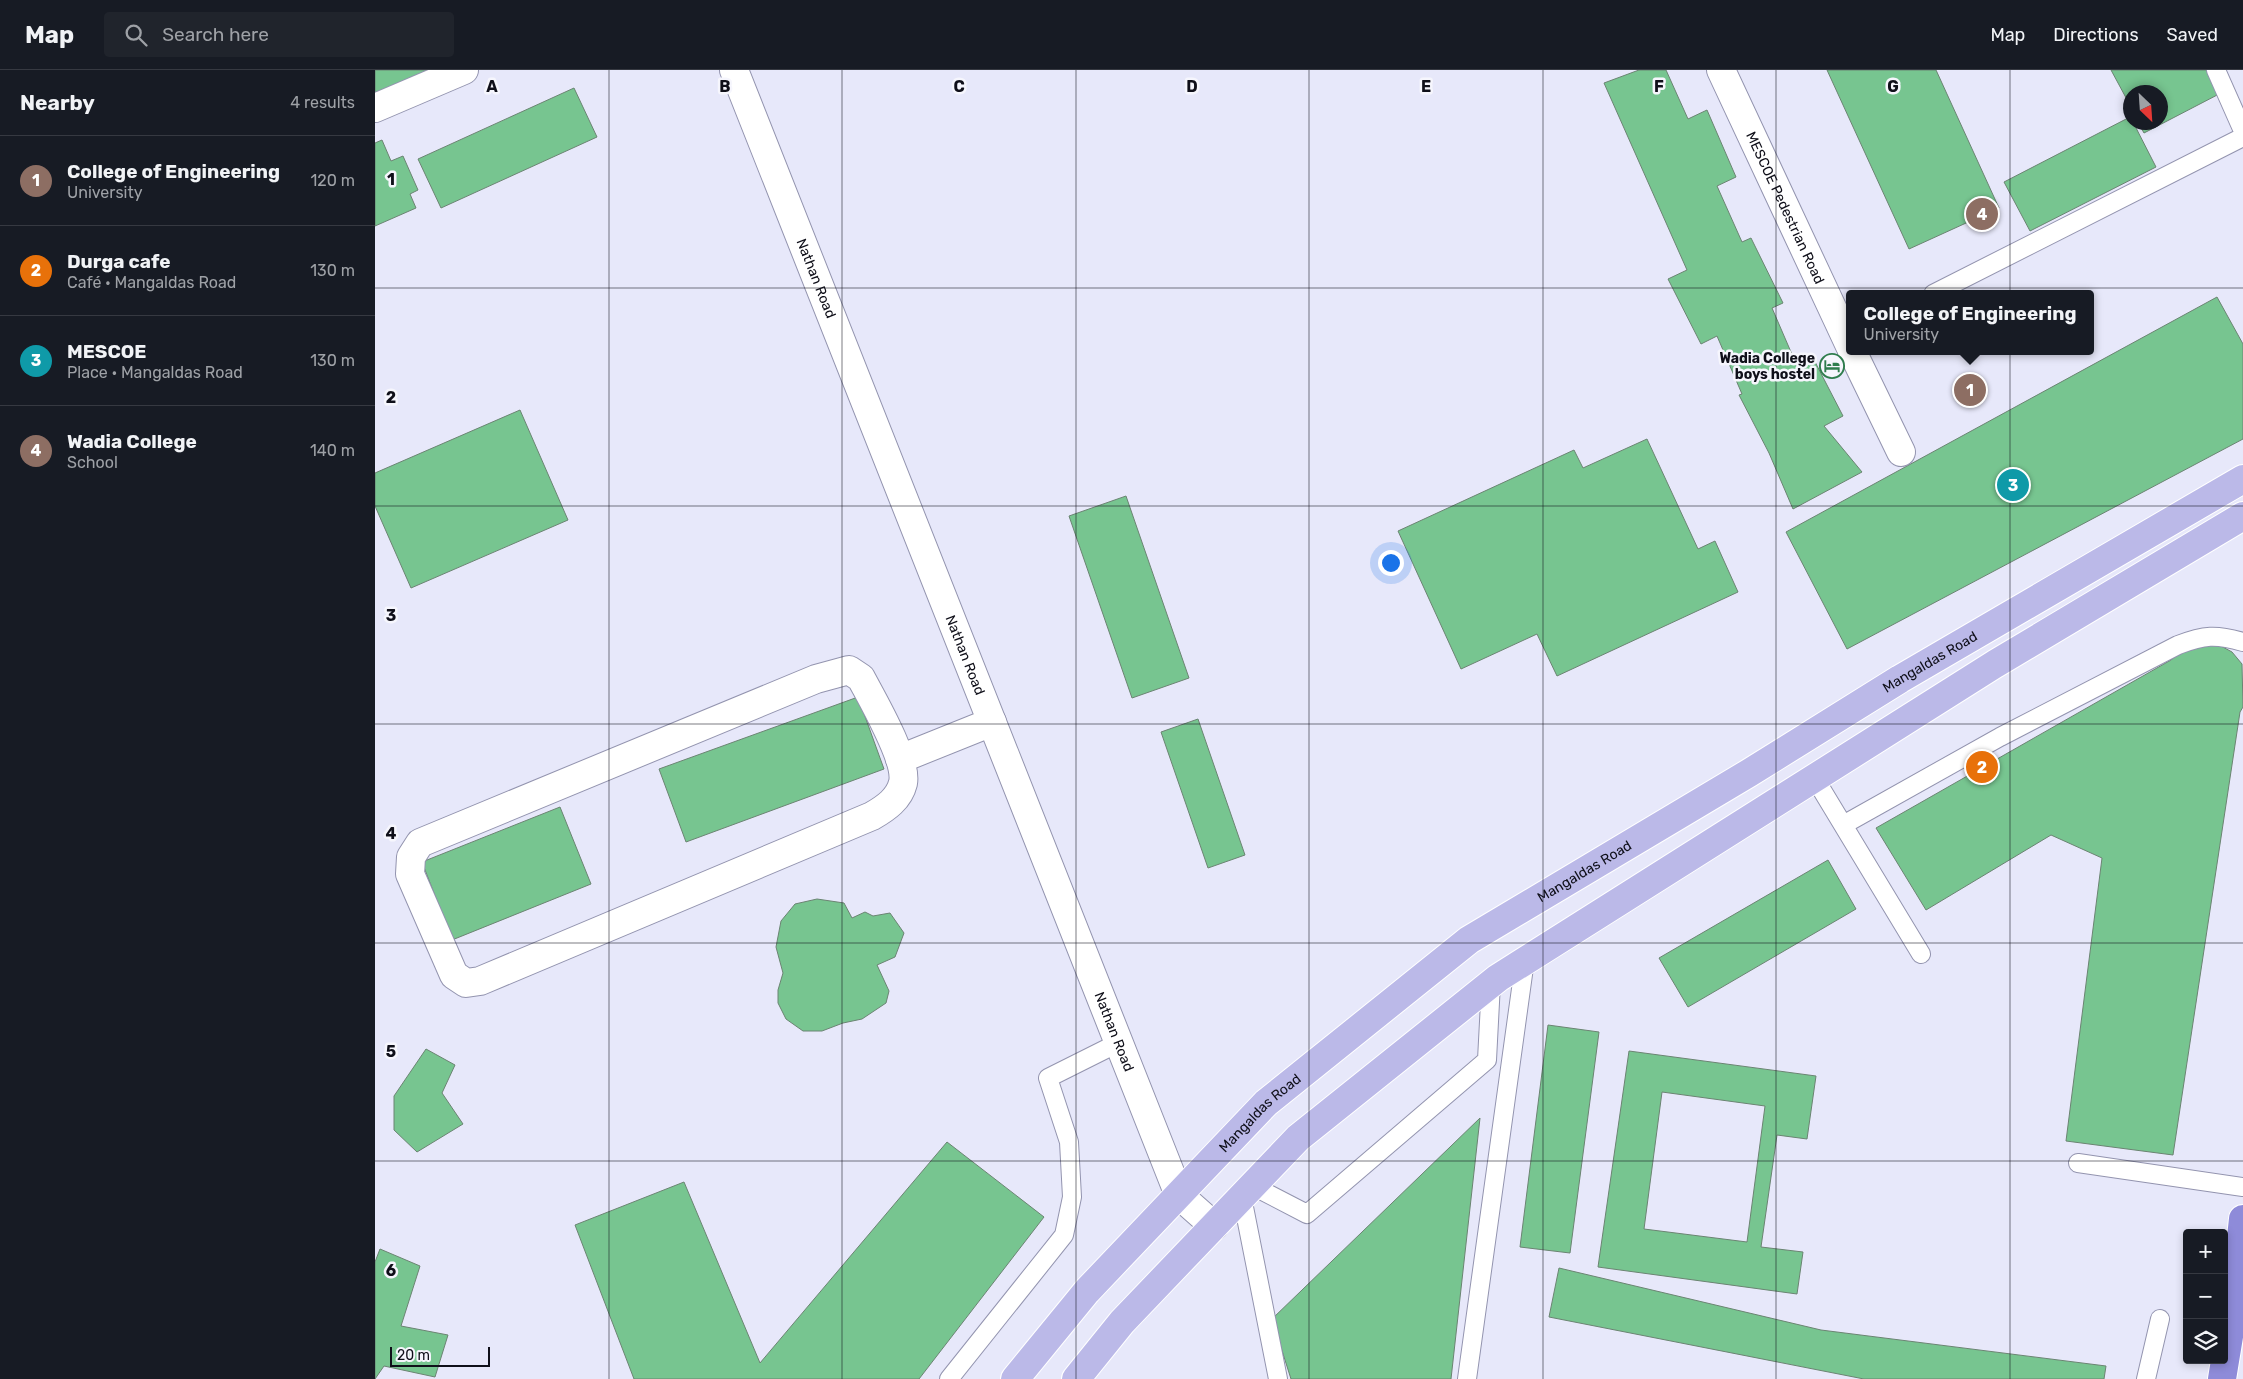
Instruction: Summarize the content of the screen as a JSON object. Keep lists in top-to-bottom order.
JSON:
{
  "streets": {
    "main road": ["Mangaldas Road"],
    "street": ["MESCOE Pedestrian Road", "Nathan Road"]
  },
  "crossings": [
    ["Nathan Road", "Mangaldas Road"]
  ],
  "places": {
    "hotel": ["Wadia College boys hostel"]
  },
  "scale_bar": "20 m",
  "north": "bottom right",
  "page": {
    "header": "Map",
    "search": "Search here",
    "nav": ["Map", "Directions", "Saved"],
    "heading": ["Nearby", "4 results"],
    "list": [
      {
        "mark": "1",
        "name": "College of Engineering",
        "note": "University",
        "value": "120 m"
      },
      {
        "mark": "2",
        "name": "Durga cafe",
        "note": "Café · Mangaldas Road",
        "value": "130 m"
      },
      {
        "mark": "3",
        "name": "MESCOE",
        "note": "Place · Mangaldas Road",
        "value": "130 m"
      },
      {
        "mark": "4",
        "name": "Wadia College",
        "note": "School",
        "value": "140 m"
      }
    ],
    "pins": [
      "4",
      "1",
      "3",
      "2"
    ],
    "popup": ["College of Engineering", "University"],
    "map_buttons": ["+", "−"],
    "scale": "20 m"
  },
  "grid": {
    "columns": [
      "A",
      "B",
      "C",
      "D",
      "E",
      "F",
      "G"
    ],
    "rows": [
      "1",
      "2",
      "3",
      "4",
      "5",
      "6"
    ]
  }
}
